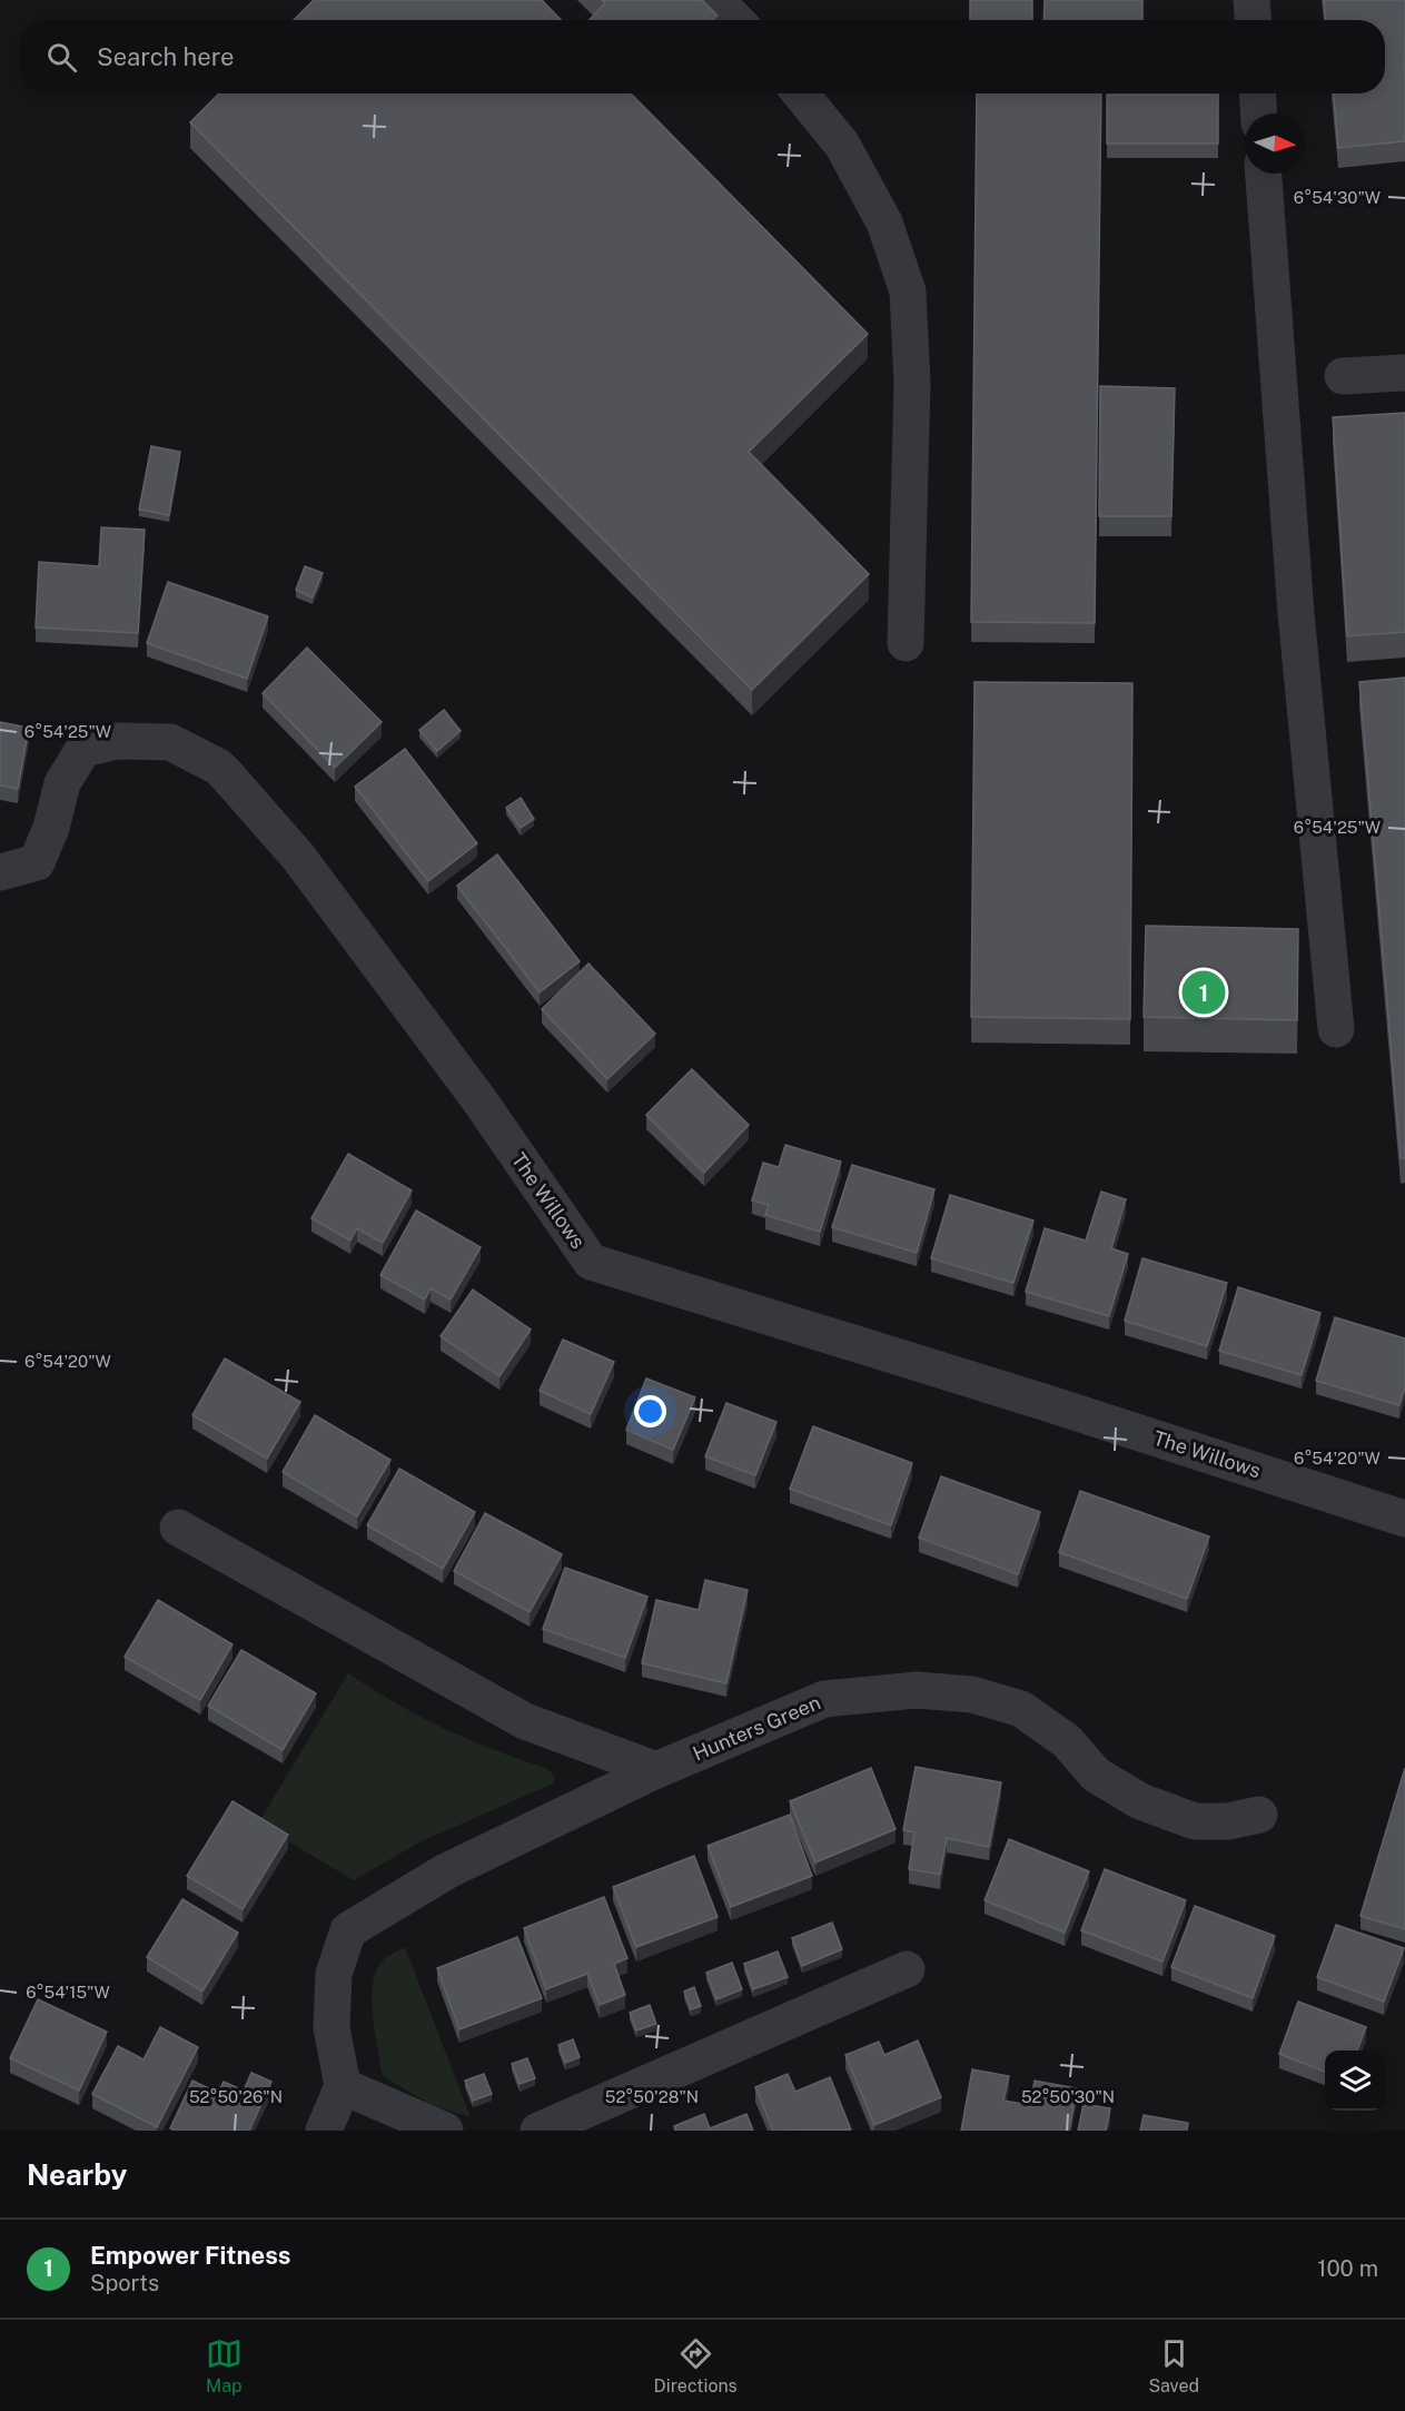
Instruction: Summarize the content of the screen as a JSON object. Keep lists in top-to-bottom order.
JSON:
{
  "streets": {
    "street": ["The Willows", "Hunters Green"]
  },
  "north": "right",
  "page": {
    "search": "Search here",
    "pins": "1",
    "heading": "Nearby",
    "list": [
      {
        "mark": "1",
        "name": "Empower Fitness",
        "note": "Sports",
        "value": "100 m"
      }
    ],
    "nav": ["Map", "Directions", "Saved"]
  },
  "coordinates": [
    "6°54'30\"W",
    "6°54'25\"W",
    "6°54'20\"W",
    "6°54'15\"W",
    "52°50'26\"N",
    "52°50'28\"N",
    "52°50'30\"N"
  ]
}
